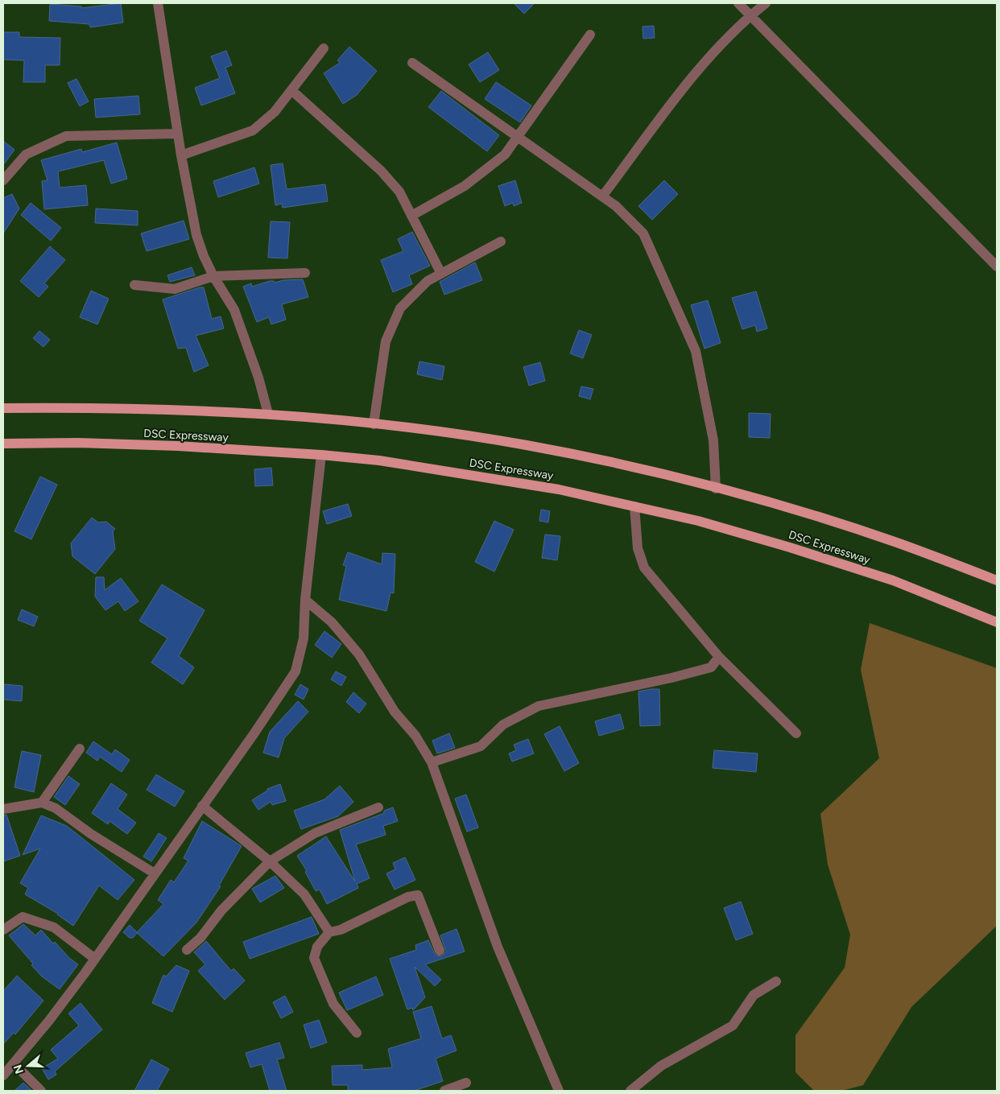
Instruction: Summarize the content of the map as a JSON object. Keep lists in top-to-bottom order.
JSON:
{
  "streets": {
    "main road": ["DSC Expressway"]
  },
  "north": "left"
}
